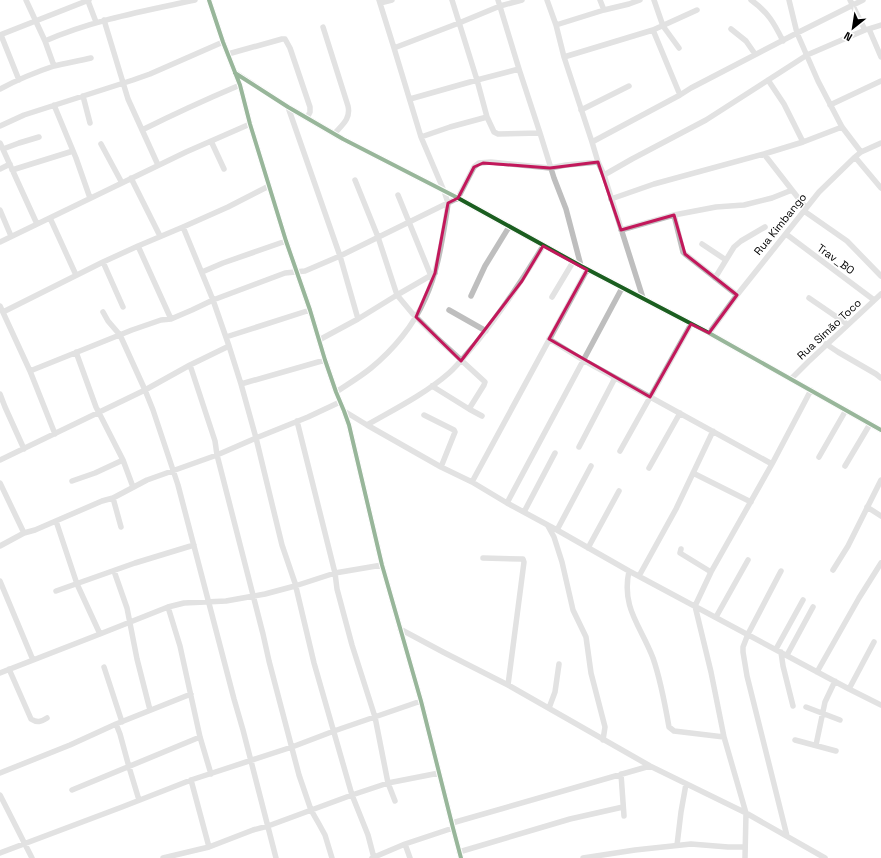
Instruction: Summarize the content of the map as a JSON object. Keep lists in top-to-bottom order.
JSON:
{
  "streets": {
    "street": ["Rua Kimbango", "Trav_BO", "Rua Simão Toco"]
  },
  "crossings": [
    ["Rua Kimbango", "Trav_BO"],
    ["Trav_BO", "Rua Simão Toco"]
  ],
  "north": "bottom left"
}
